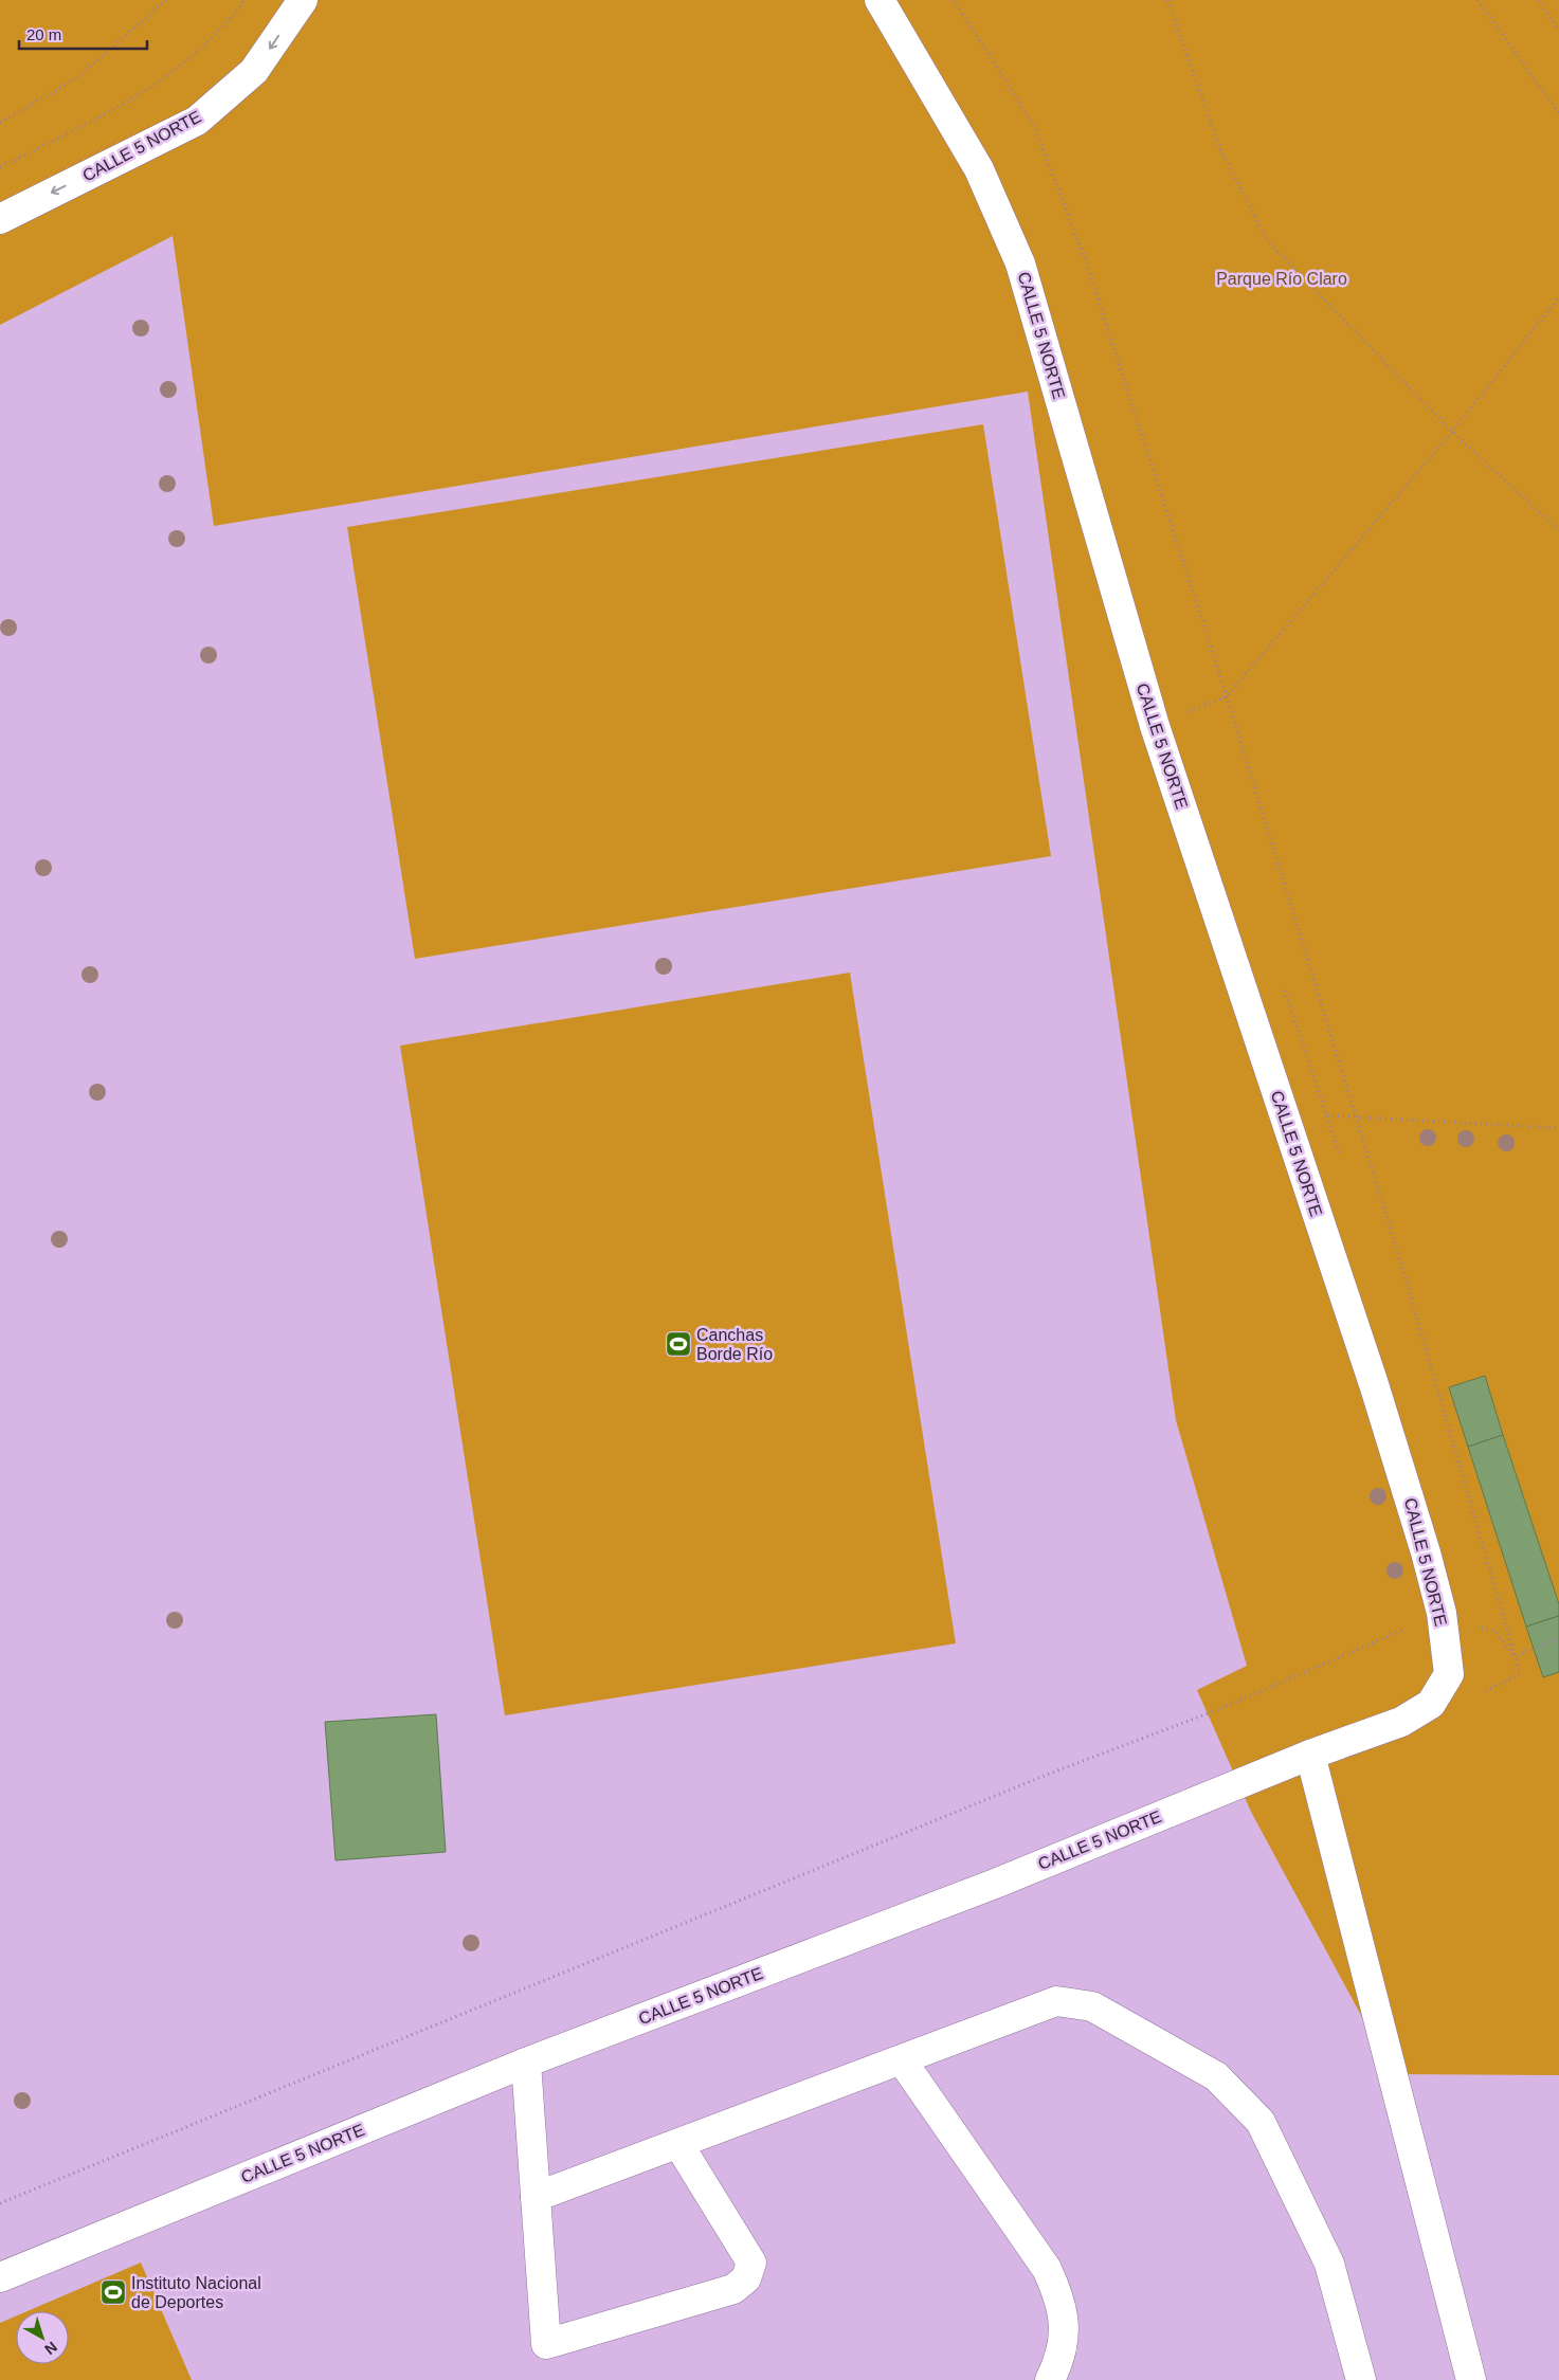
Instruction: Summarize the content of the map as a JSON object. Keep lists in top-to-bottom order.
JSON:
{
  "streets": {
    "street": ["CALLE 5 NORTE"]
  },
  "parks": ["Parque Río Claro"],
  "places": {
    "sports": ["Canchas Borde Río", "Instituto Nacional de Deportes"]
  },
  "scale_bar": "20 m",
  "north": "bottom right"
}
